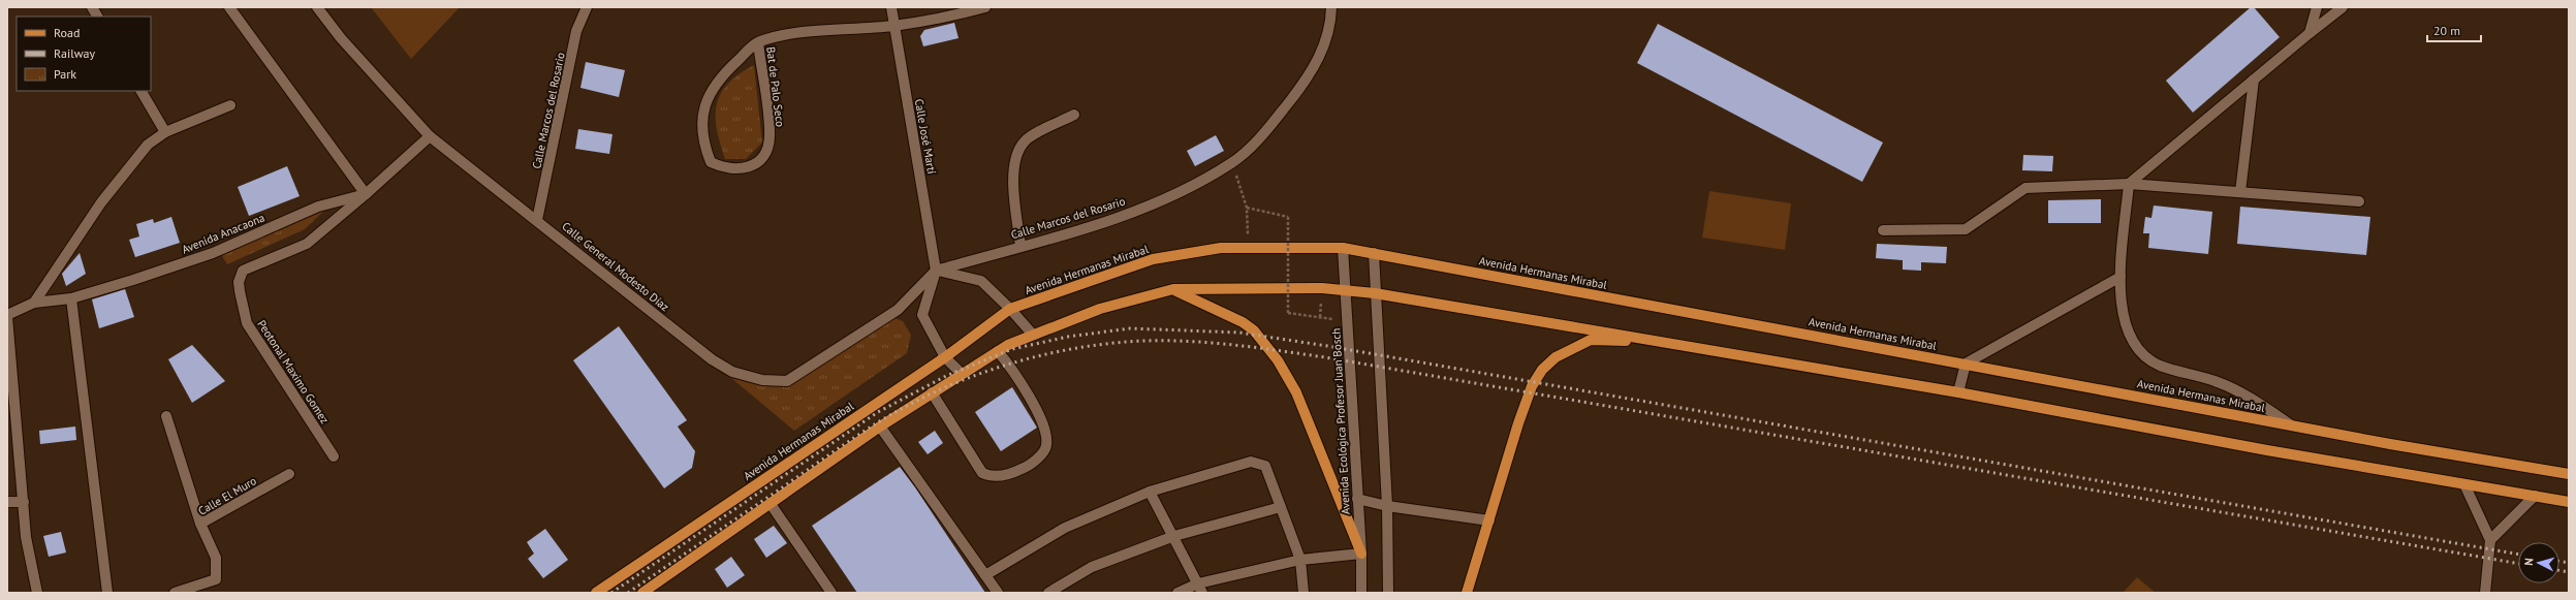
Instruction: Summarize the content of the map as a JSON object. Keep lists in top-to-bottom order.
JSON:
{
  "streets": {
    "main road": ["Avenida Hermanas Mirabal"],
    "street": [
      "Bat de Palo Seco",
      "Calle Marcos del Rosario",
      "Calle José Martí",
      "Avenida Anacaona",
      "Calle General Modesto Díaz",
      "Peotonal Maximo Gomez",
      "Avenida Ecológica Profesor Juan Bosch",
      "Calle El Muro"
    ]
  },
  "crossings": [
    ["Bat de Palo Seco", "Calle José Martí"],
    ["Calle Marcos del Rosario", "Calle José Martí"],
    ["Calle Marcos del Rosario", "Calle General Modesto Díaz"],
    ["Calle José Martí", "Calle General Modesto Díaz"],
    ["Avenida Anacaona", "Calle General Modesto Díaz"],
    ["Avenida Anacaona", "Peotonal Maximo Gomez"],
    ["Avenida Hermanas Mirabal", "Avenida Ecológica Profesor Juan Bosch"]
  ],
  "legend": ["Road", "Railway", "Park"],
  "scale_bar": "20 m",
  "north": "left"
}
